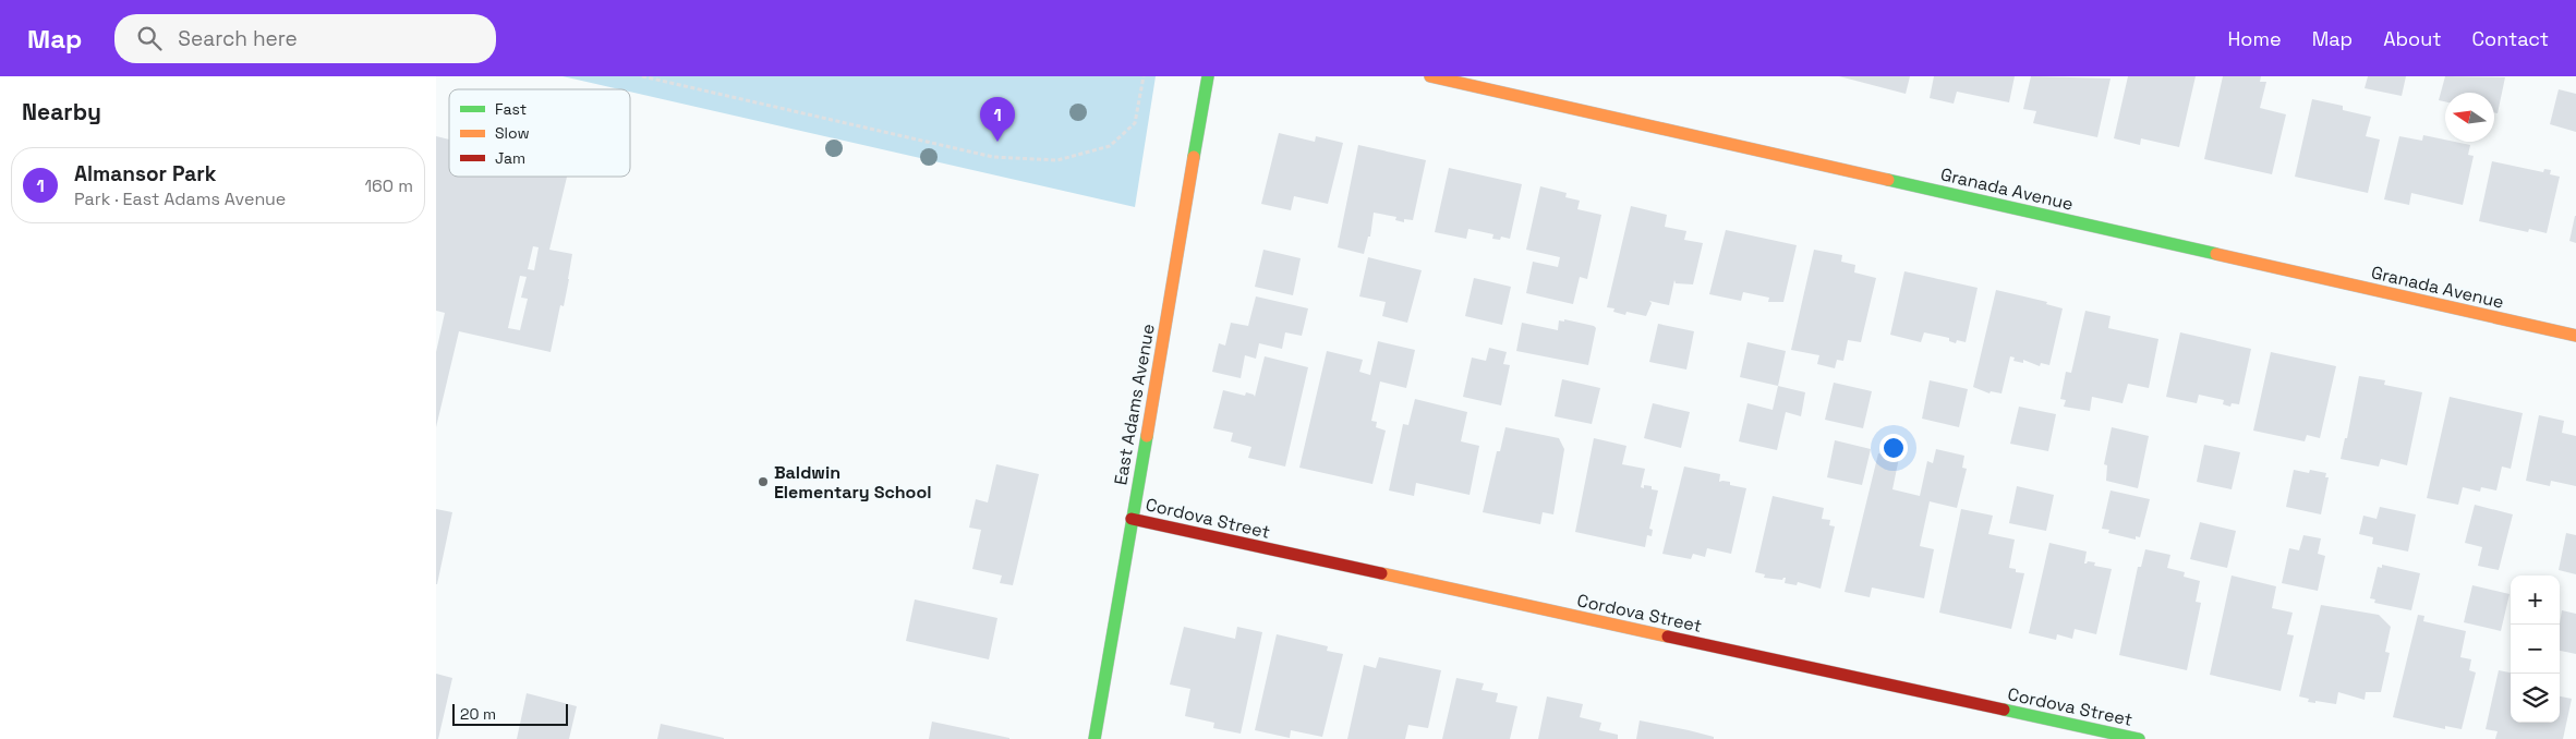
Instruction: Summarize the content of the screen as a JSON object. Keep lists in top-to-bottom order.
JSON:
{
  "streets": {
    "street": ["Granada Avenue", "East Adams Avenue", "Cordova Street"]
  },
  "crossings": [
    ["East Adams Avenue", "Cordova Street"]
  ],
  "places": ["Baldwin Elementary School"],
  "legend": ["Fast", "Slow", "Jam"],
  "scale_bar": "20 m",
  "north": "left",
  "page": {
    "header": "Map",
    "search": "Search here",
    "nav": [
      "Home",
      "Map",
      "About",
      "Contact"
    ],
    "heading": "Nearby",
    "pins": "1",
    "list": [
      {
        "mark": "1",
        "name": "Almansor Park",
        "note": "Park · East Adams Avenue",
        "value": "160 m"
      }
    ],
    "map_buttons": ["+", "−"],
    "scale": "20 m"
  }
}
